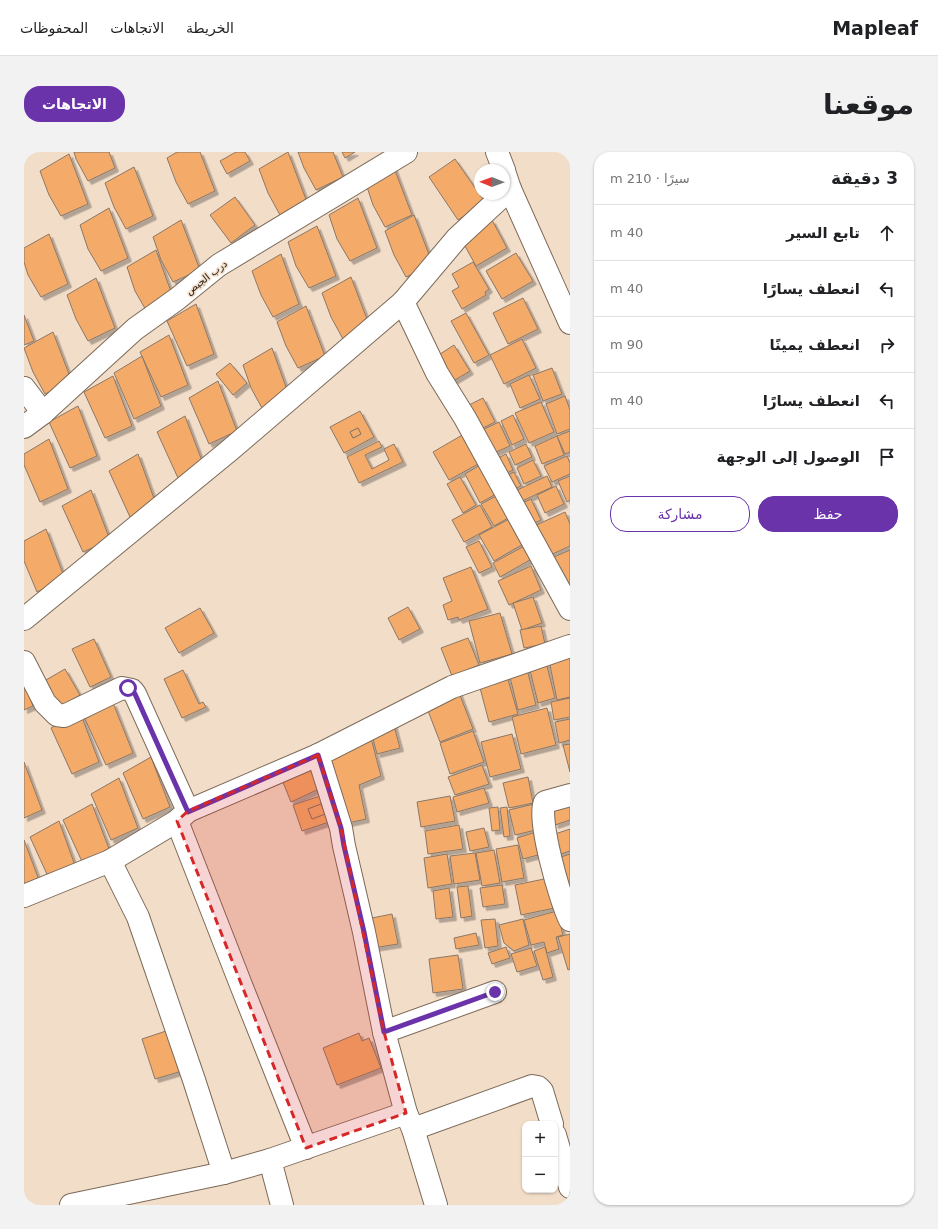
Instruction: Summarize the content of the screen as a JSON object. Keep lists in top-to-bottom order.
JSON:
{
  "streets": {
    "street": ["درب الجبص"]
  },
  "north": "left",
  "page": {
    "header": "Mapleaf",
    "nav": ["الخريطة", "الاتجاهات", "المحفوظات"],
    "buttons": [
      "الاتجاهات",
      ["حفظ", "مشاركة"]
    ],
    "title": "موقعنا",
    "heading": ["3 دقيقة", "سيرًا · 210 m"],
    "list": [
      ["تابع السير", "40 m"],
      ["انعطف يسارًا", "40 m"],
      ["انعطف يمينًا", "90 m"],
      ["انعطف يسارًا", "40 m"],
      "الوصول إلى الوجهة"
    ],
    "map_buttons": ["+", "−"]
  }
}
